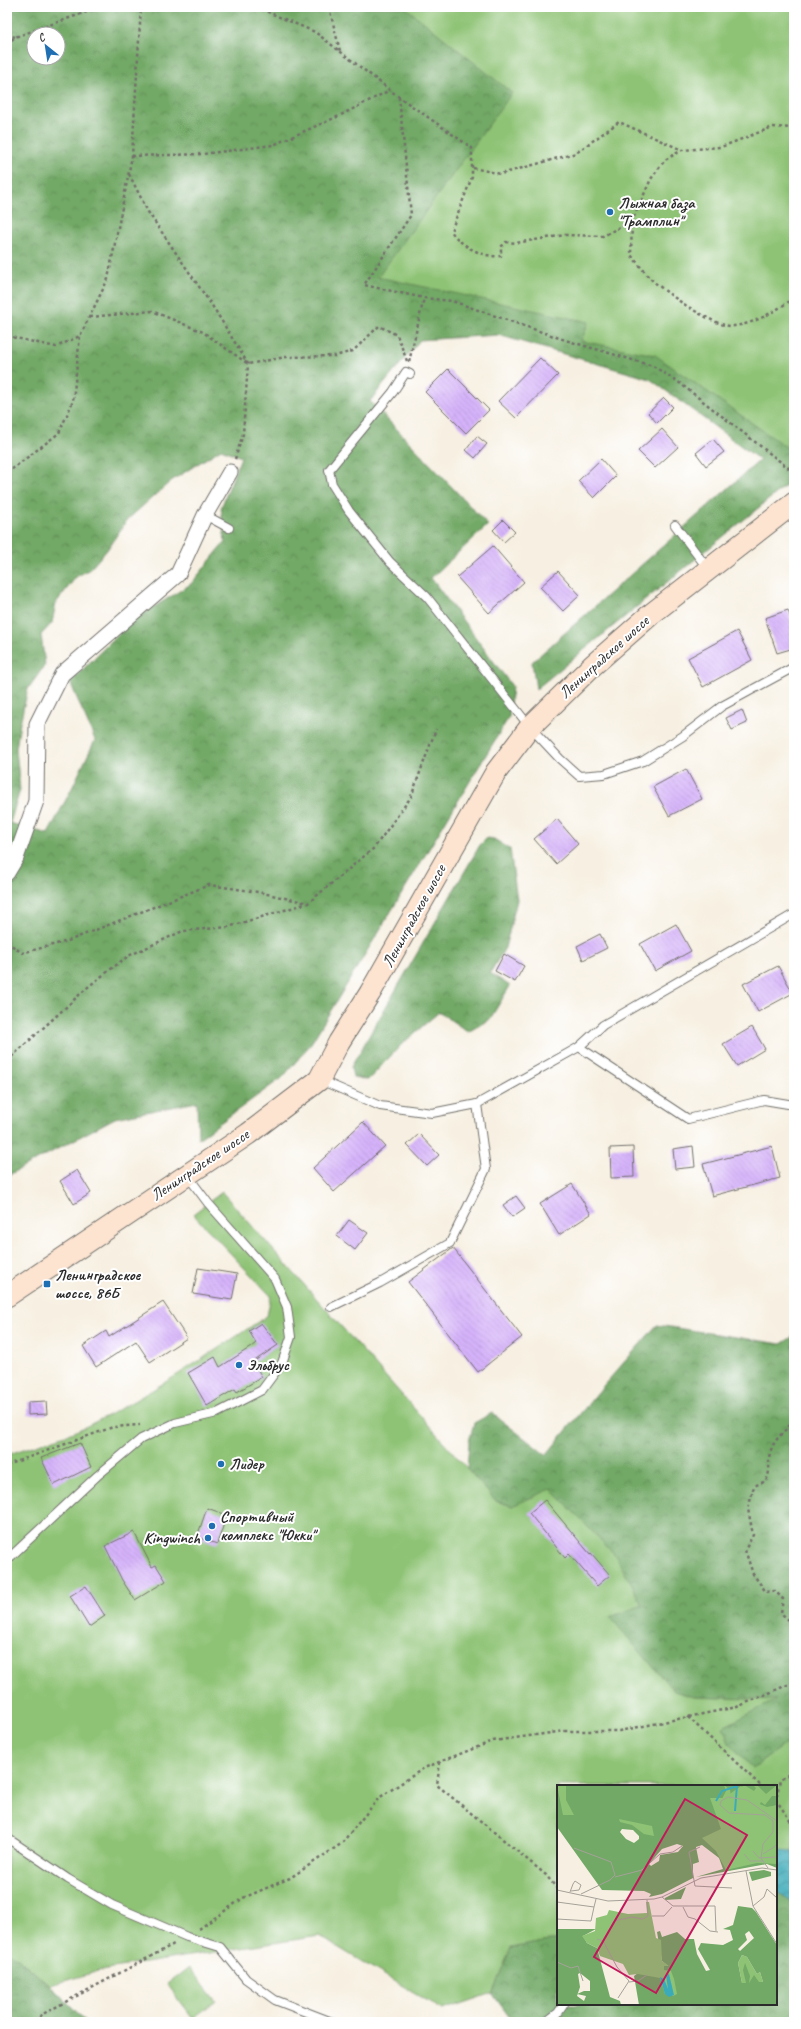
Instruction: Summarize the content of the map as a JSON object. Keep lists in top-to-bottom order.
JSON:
{
  "streets": {
    "main road": ["Ленинградское шоссе"]
  },
  "places": {
    "other": [
      "Лыжная база \"Трамплин\"",
      "Эльбрус",
      "Лидер",
      "Спортивный комплекс \"Юкки\"",
      "Kingwinch"
    ],
    "transit": ["Ленинградское шоссе, 86Б"]
  },
  "north": "top left"
}
